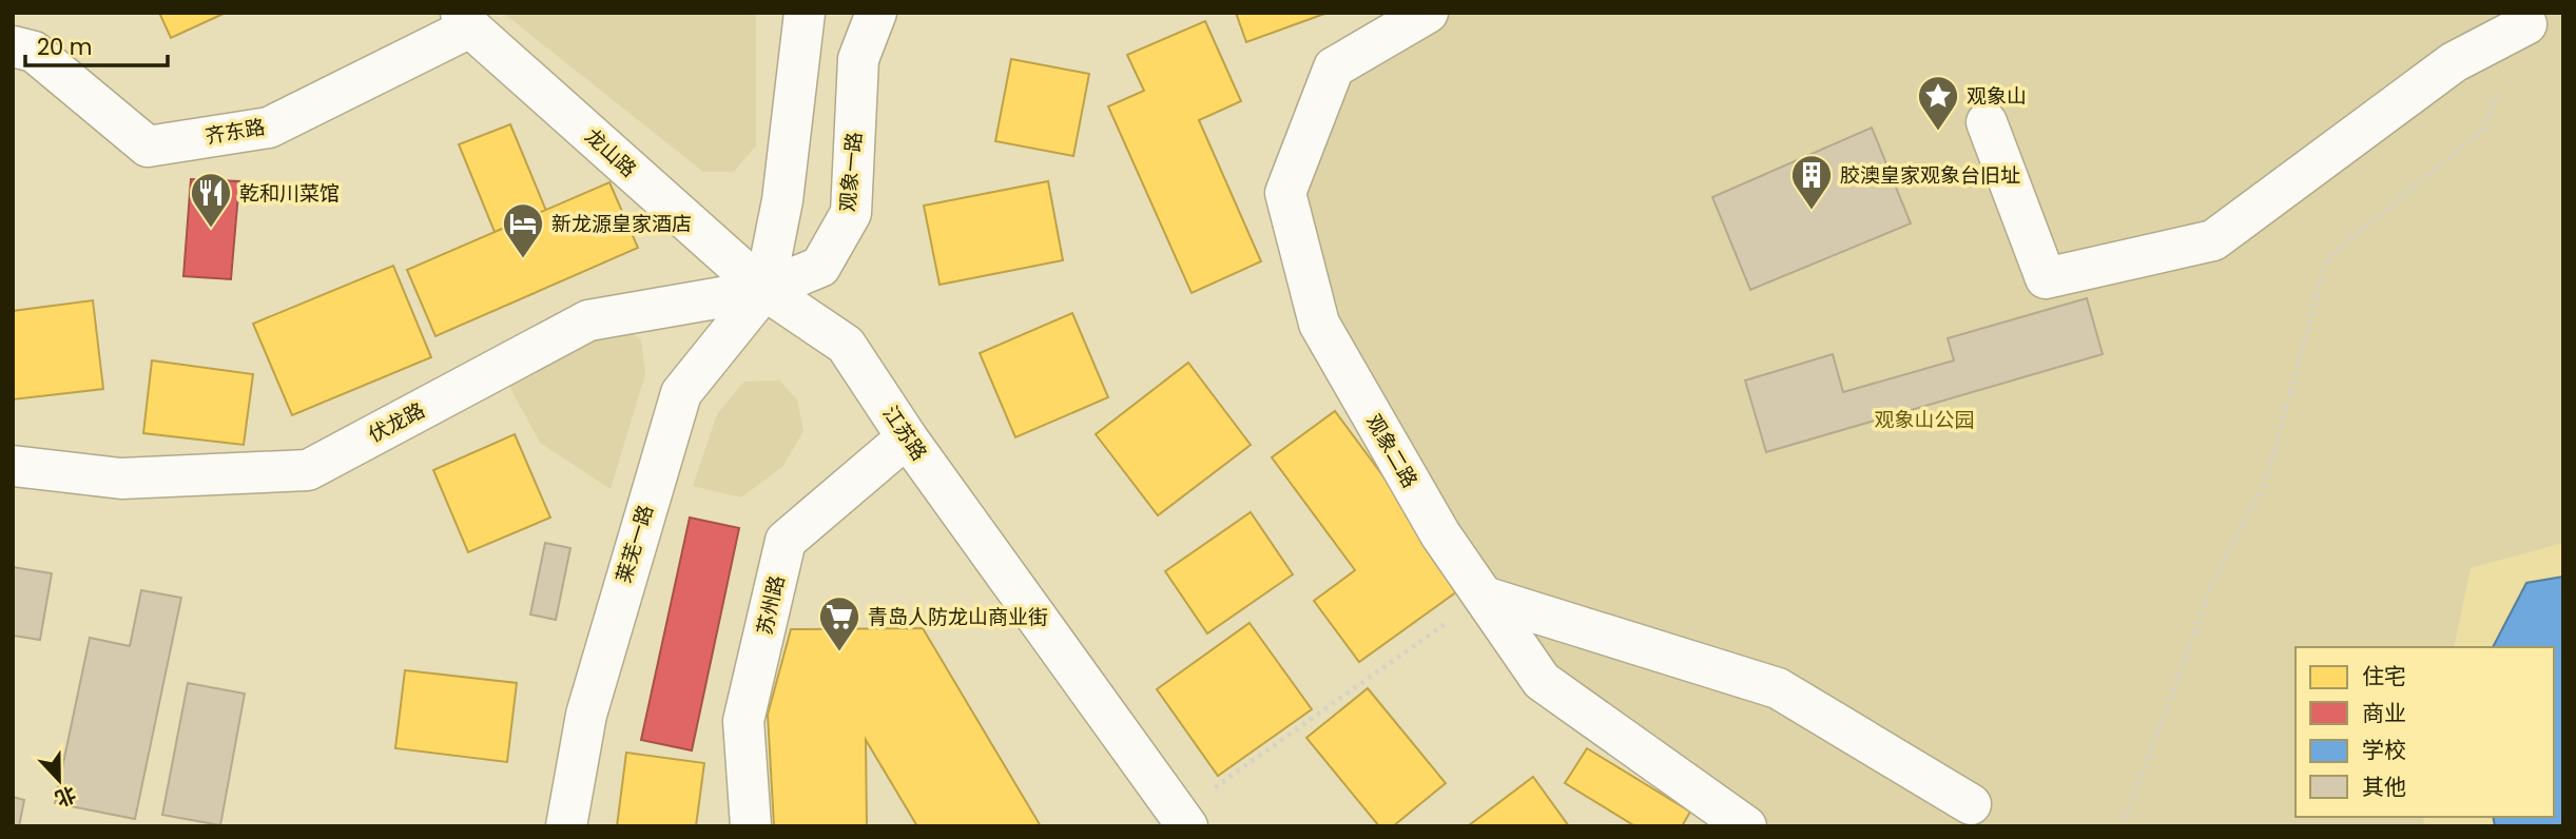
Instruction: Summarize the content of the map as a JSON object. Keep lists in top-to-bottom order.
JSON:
{
  "streets": {
    "street": [
      "齐东路",
      "龙山路",
      "观象一路",
      "伏龙路",
      "江苏路",
      "观象二路",
      "莱芜一路",
      "苏州路"
    ]
  },
  "crossings": [
    ["齐东路", "龙山路"],
    ["龙山路", "观象一路"],
    ["龙山路", "伏龙路"],
    ["龙山路", "江苏路"],
    ["龙山路", "莱芜一路"],
    ["观象一路", "伏龙路"],
    ["观象一路", "江苏路"],
    ["观象一路", "莱芜一路"],
    ["伏龙路", "江苏路"],
    ["伏龙路", "莱芜一路"],
    ["江苏路", "莱芜一路"],
    ["江苏路", "苏州路"]
  ],
  "parks": ["观象山公园"],
  "places": {
    "place": ["观象山"],
    "building": ["胶澳皇家观象台旧址"],
    "restaurant": ["乾和川菜馆"],
    "hotel": ["新龙源皇家酒店"],
    "supermarket": ["青岛人防龙山商业街"]
  },
  "legend": [
    "住宅",
    "商业",
    "学校",
    "其他"
  ],
  "scale_bar": "20 m",
  "north": "bottom"
}
